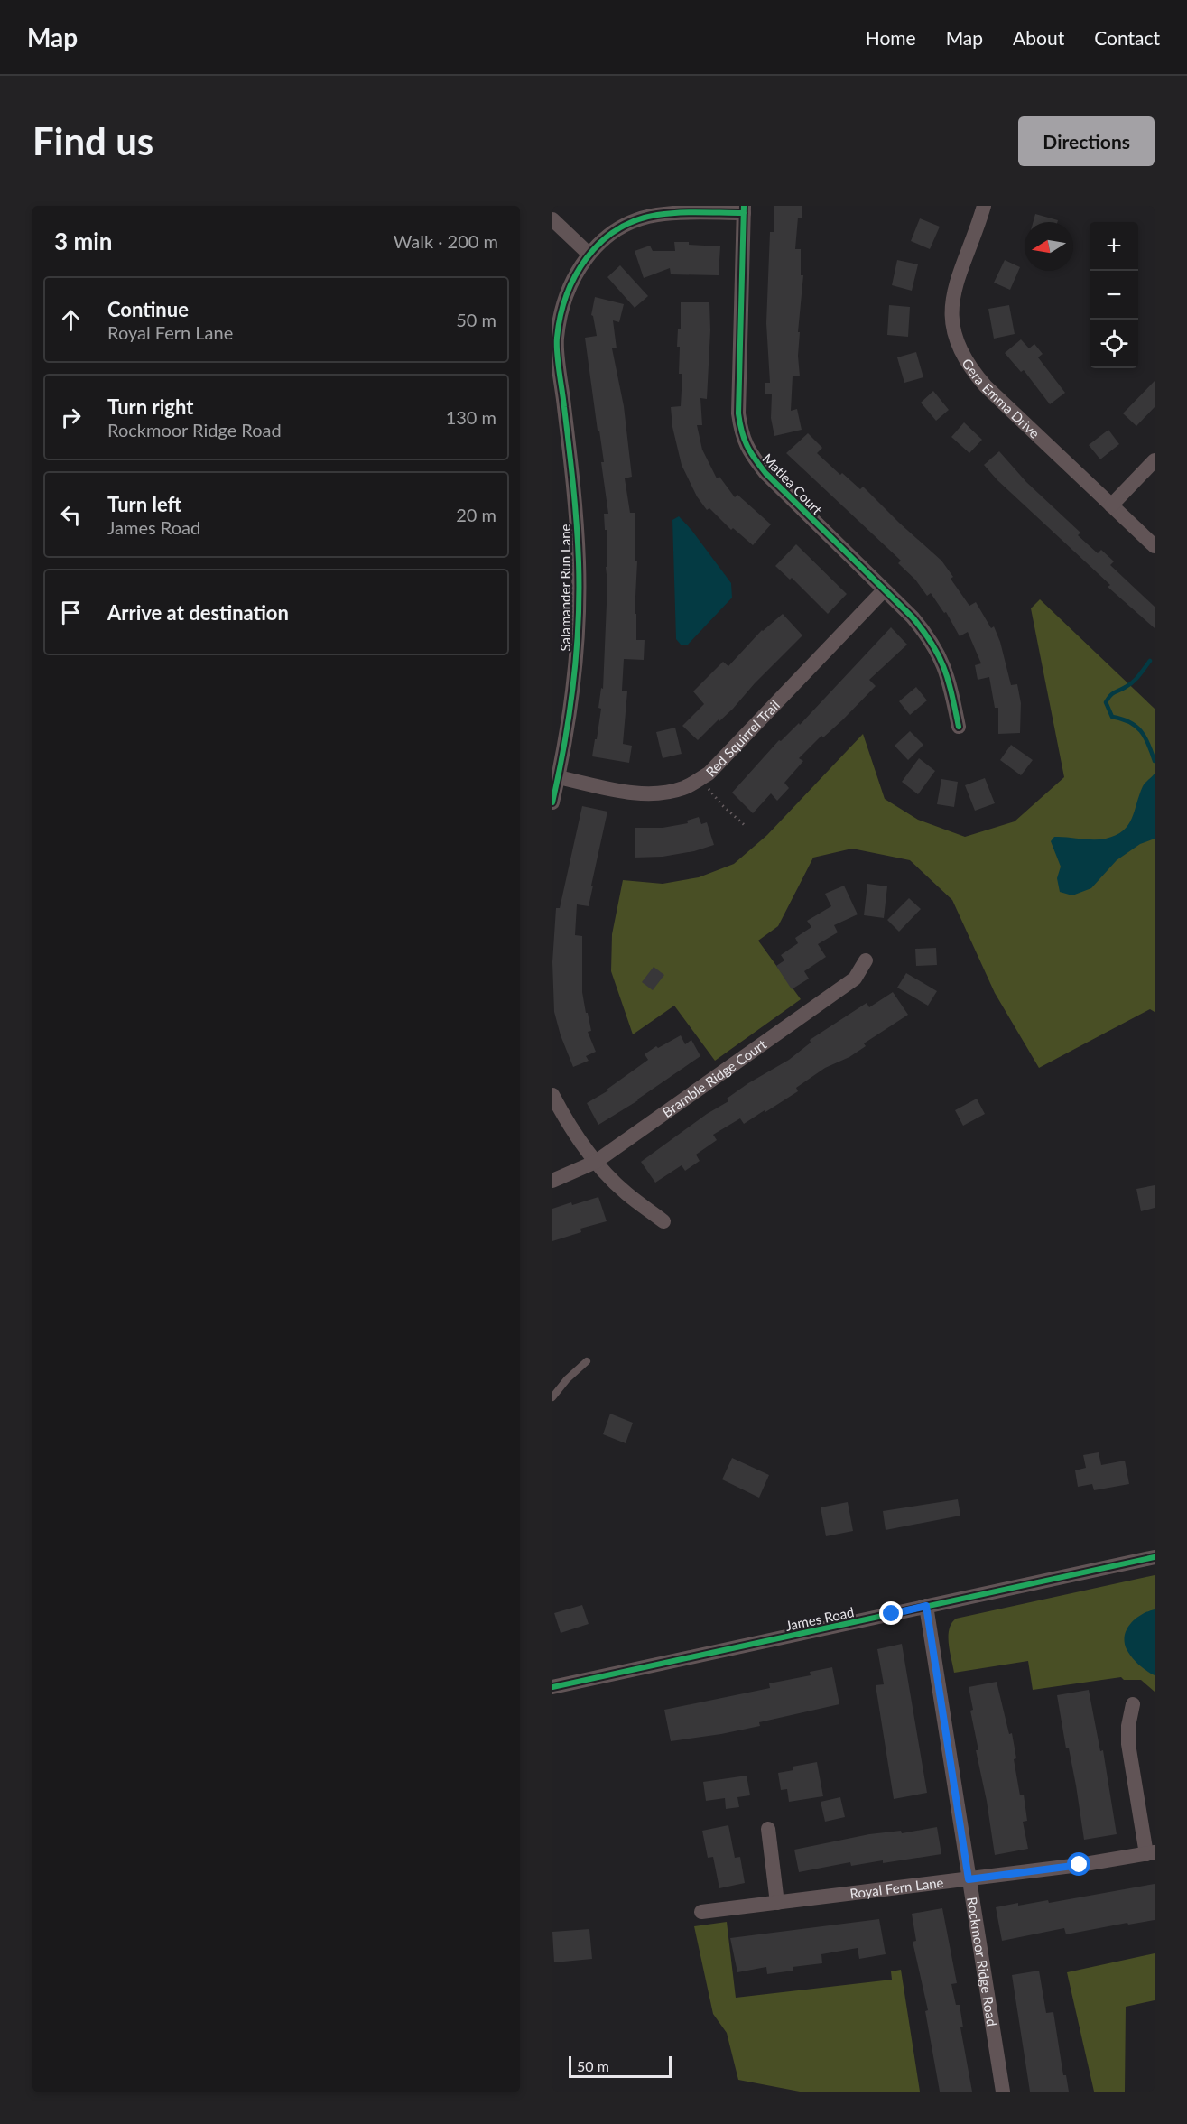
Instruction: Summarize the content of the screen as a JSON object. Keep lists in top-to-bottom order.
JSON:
{
  "streets": {
    "street": [
      "Gera Emma Drive",
      "Matlea Court",
      "Salamander Run Lane",
      "Red Squirrel Trail",
      "Bramble Ridge Court",
      "James Road",
      "Royal Fern Lane",
      "Rockmoor Ridge Road"
    ]
  },
  "crossings": [
    ["Matlea Court", "Salamander Run Lane"],
    ["Matlea Court", "Red Squirrel Trail"],
    ["Salamander Run Lane", "Red Squirrel Trail"],
    ["James Road", "Rockmoor Ridge Road"],
    ["Royal Fern Lane", "Rockmoor Ridge Road"]
  ],
  "scale_bar": "50 m",
  "north": "left",
  "page": {
    "header": "Map",
    "nav": [
      "Home",
      "Map",
      "About",
      "Contact"
    ],
    "buttons": "Directions",
    "title": "Find us",
    "heading": ["3 min", "Walk · 200 m"],
    "map_buttons": ["+", "−"],
    "list": [
      ["Continue", "Royal Fern Lane", "50 m"],
      ["Turn right", "Rockmoor Ridge Road", "130 m"],
      ["Turn left", "James Road", "20 m"],
      "Arrive at destination"
    ],
    "scale": "50 m"
  }
}
